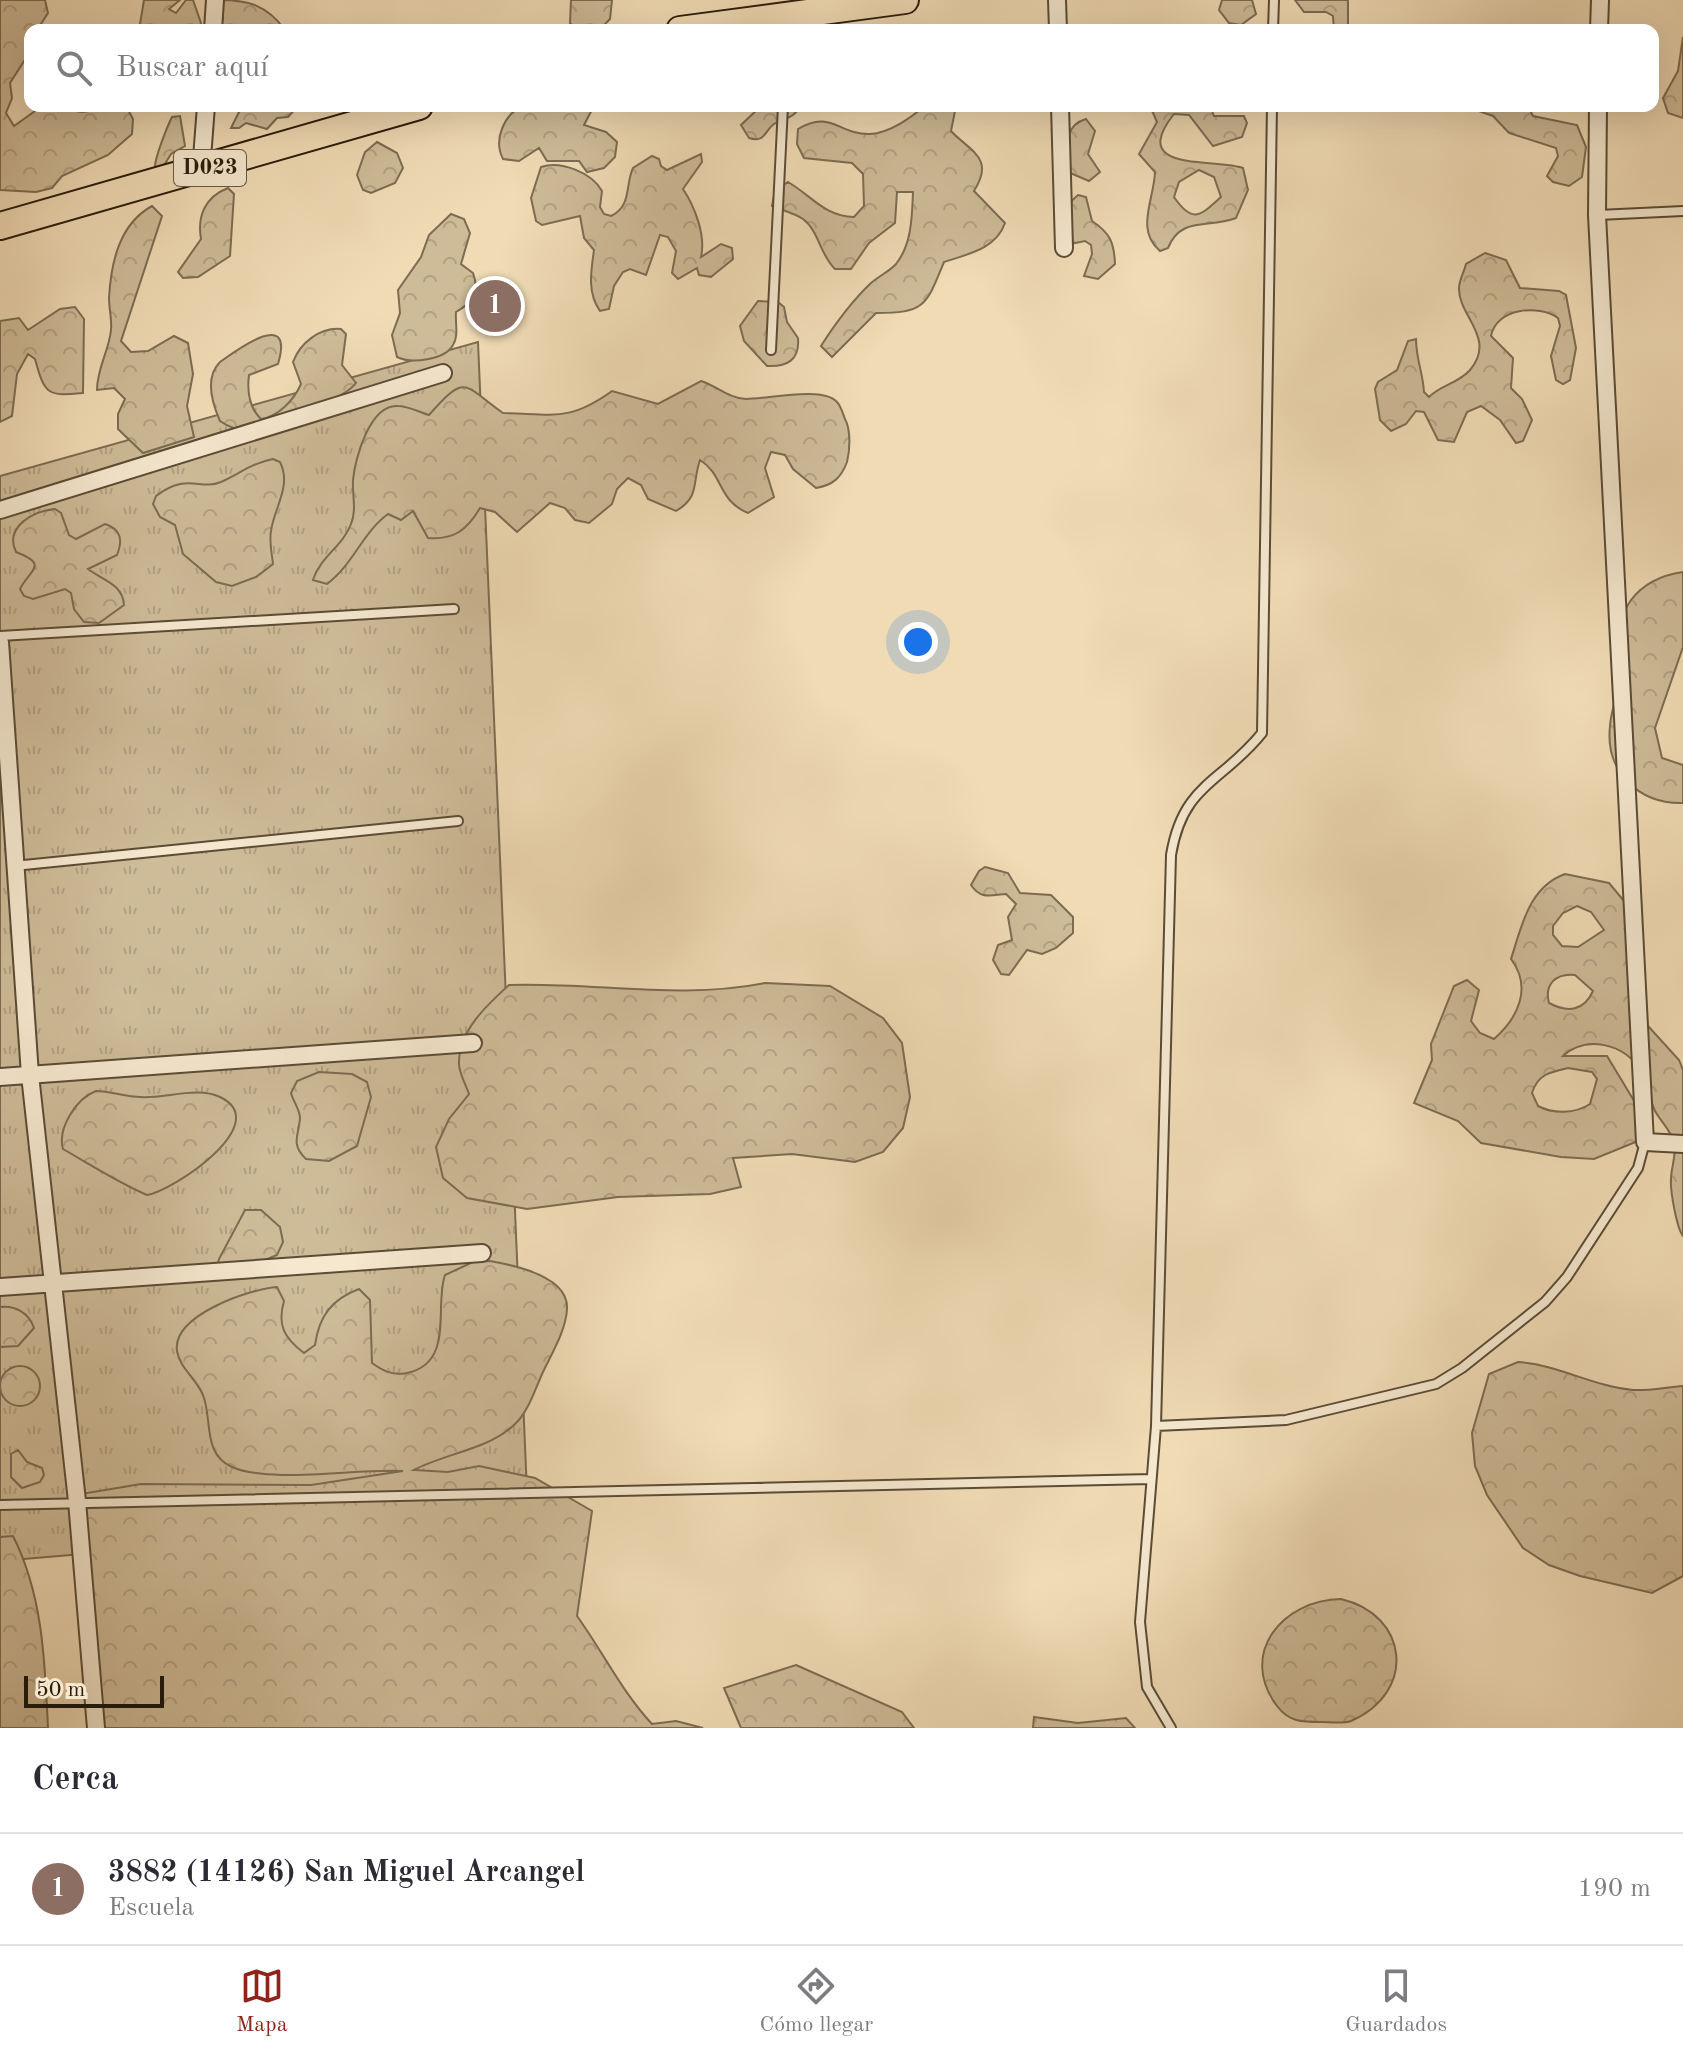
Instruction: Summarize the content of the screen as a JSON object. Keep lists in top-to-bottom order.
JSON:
{
  "streets": {
    "main road": ["D023"]
  },
  "scale_bar": "50 m",
  "page": {
    "search": "Buscar aquí",
    "pins": "1",
    "scale": "50 m",
    "heading": "Cerca",
    "list": [
      {
        "mark": "1",
        "name": "3882 (14126) San Miguel Arcangel",
        "note": "Escuela",
        "value": "190 m"
      }
    ],
    "nav": ["Mapa", "Cómo llegar", "Guardados"]
  }
}
